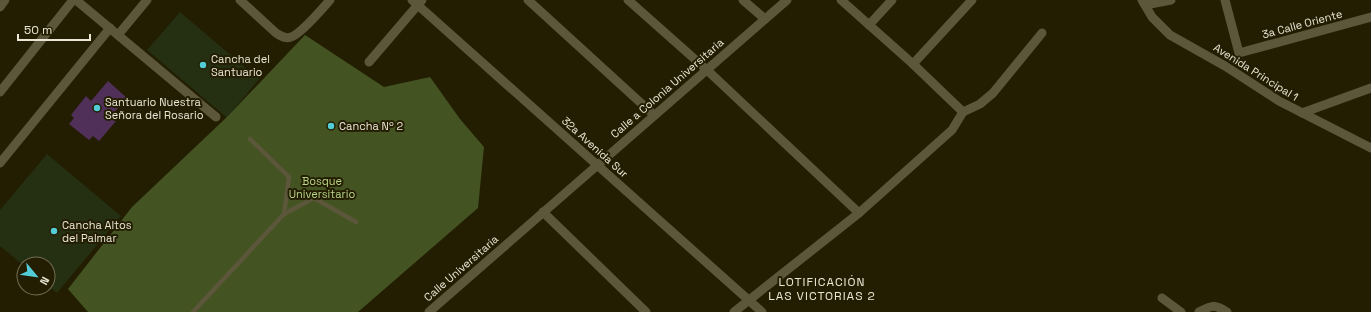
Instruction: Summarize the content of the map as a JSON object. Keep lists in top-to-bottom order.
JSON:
{
  "streets": {
    "street": [
      "3a Calle Oriente",
      "Avenida Principal 1",
      "Calle a Colonia Universitaria",
      "32a Avenida Sur",
      "Calle Universitaria"
    ]
  },
  "crossings": [
    ["Calle a Colonia Universitaria", "32a Avenida Sur"],
    ["Calle a Colonia Universitaria", "Calle Universitaria"]
  ],
  "districts": ["LOTIFICACIÓN LAS VICTORIAS 2"],
  "parks": ["Bosque Universitario"],
  "places": [
    "Cancha del Santuario",
    "Santuario Nuestra Señora del Rosario",
    "Cancha Nº 2",
    "Cancha Altos del Palmar"
  ],
  "scale_bar": "50 m",
  "north": "bottom right"
}
